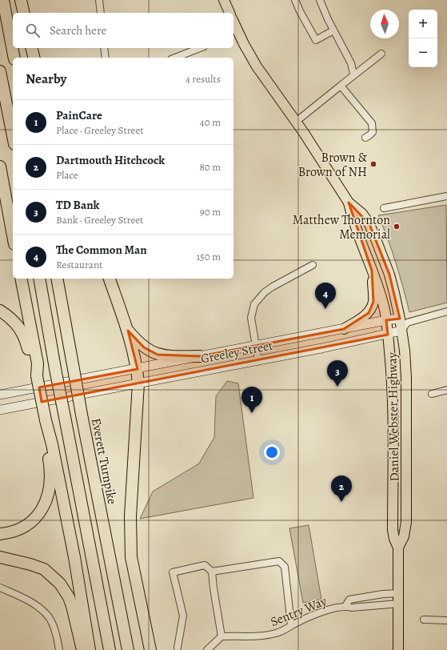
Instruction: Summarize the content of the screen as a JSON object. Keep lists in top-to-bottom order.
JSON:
{
  "streets": {
    "highway": ["Everett Turnpike"],
    "main road": ["Greeley Street", "Daniel Webster Highway"],
    "street": ["Sentry Way"]
  },
  "crossings": [
    ["Greeley Street", "Daniel Webster Highway"],
    ["Daniel Webster Highway", "Sentry Way"]
  ],
  "places": ["Brown & Brown of NH", "Matthew Thornton Memorial"],
  "north": "top",
  "page": {
    "map_buttons": ["+", "−"],
    "search": "Search here",
    "heading": ["Nearby", "4 results"],
    "list": [
      {
        "mark": "1",
        "name": "PainCare",
        "note": "Place · Greeley Street",
        "value": "40 m"
      },
      {
        "mark": "2",
        "name": "Dartmouth Hitchcock",
        "note": "Place",
        "value": "80 m"
      },
      {
        "mark": "3",
        "name": "TD Bank",
        "note": "Bank · Greeley Street",
        "value": "90 m"
      },
      {
        "mark": "4",
        "name": "The Common Man",
        "note": "Restaurant",
        "value": "150 m"
      }
    ],
    "pins": [
      "4",
      "3",
      "1",
      "2"
    ]
  }
}
